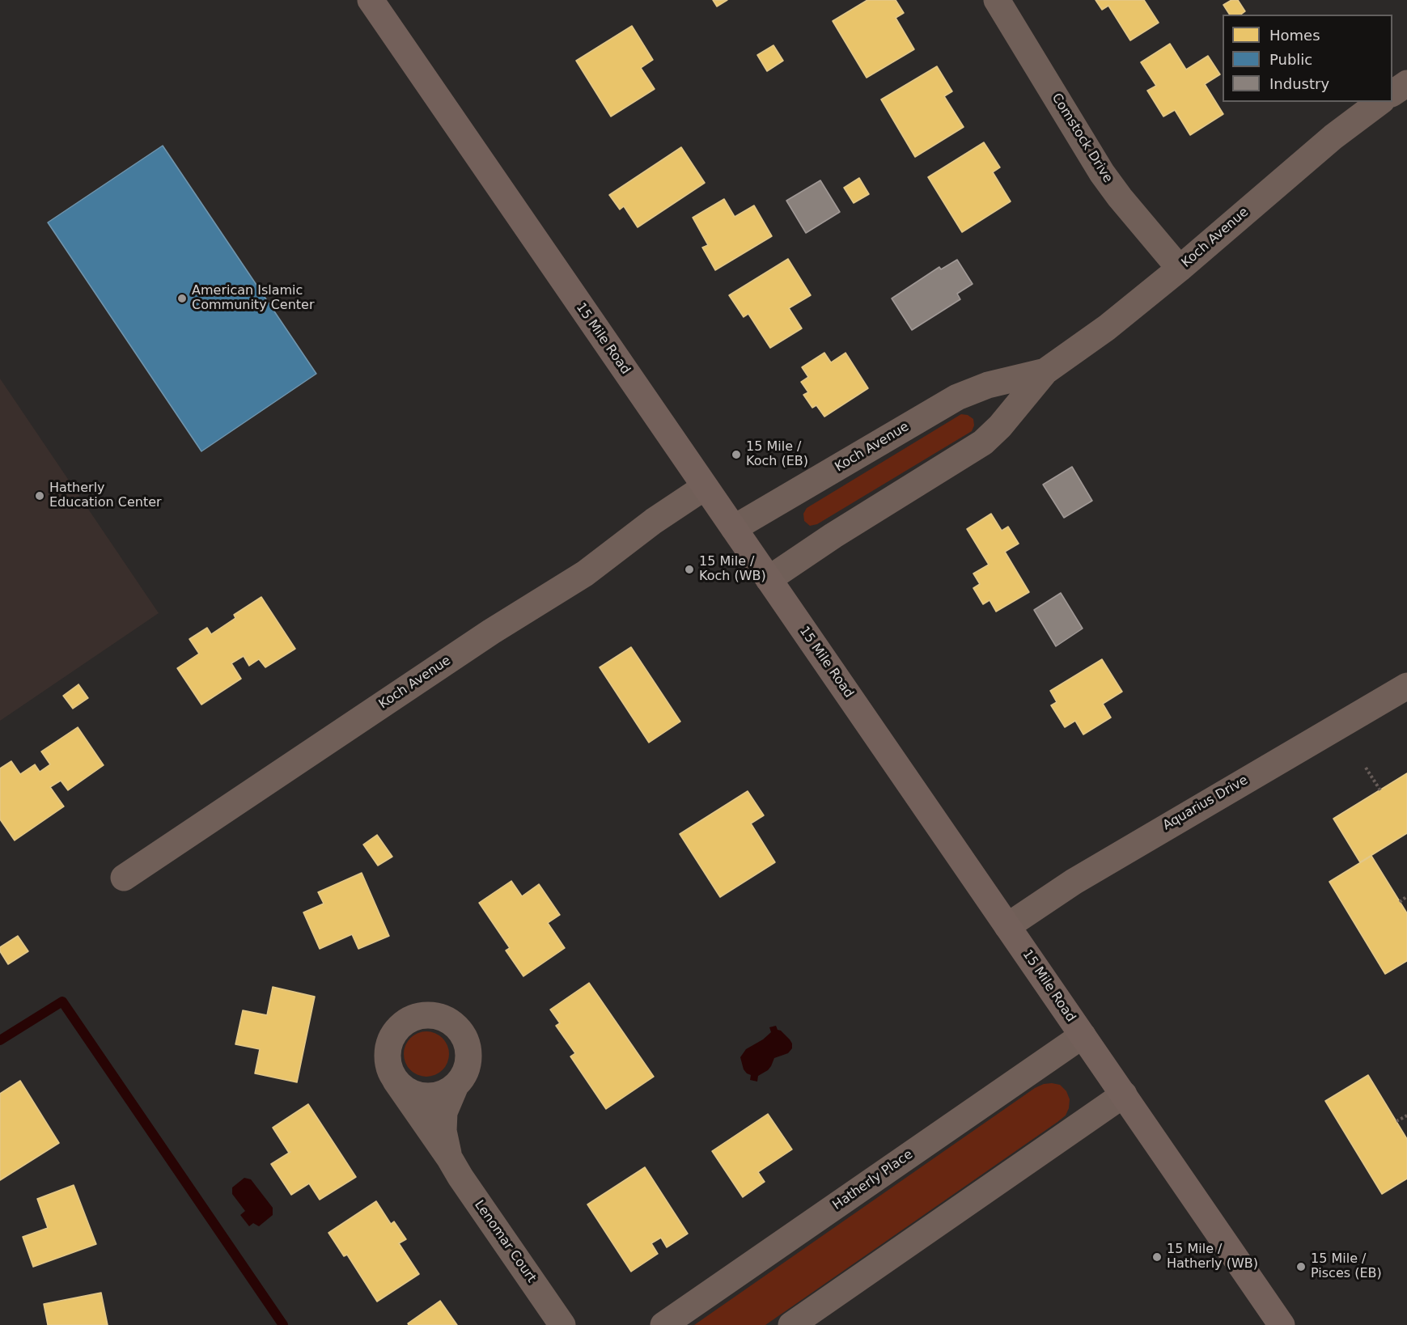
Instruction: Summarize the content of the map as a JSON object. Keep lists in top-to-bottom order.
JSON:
{
  "streets": {
    "main road": ["15 Mile Road"],
    "street": [
      "Comstock Drive",
      "Koch Avenue",
      "Aquarius Drive",
      "Hatherly Place",
      "Lenomar Court"
    ]
  },
  "crossings": [
    ["Comstock Drive", "Koch Avenue"],
    ["Koch Avenue", "15 Mile Road"],
    ["15 Mile Road", "Aquarius Drive"],
    ["15 Mile Road", "Hatherly Place"]
  ],
  "places": [
    "American Islamic Community Center",
    "15 Mile / Koch (EB)",
    "Hatherly Education Center",
    "15 Mile / Koch (WB)",
    "15 Mile / Hatherly (WB)",
    "15 Mile / Pisces (EB)"
  ],
  "legend": ["Homes", "Public", "Industry"]
}
